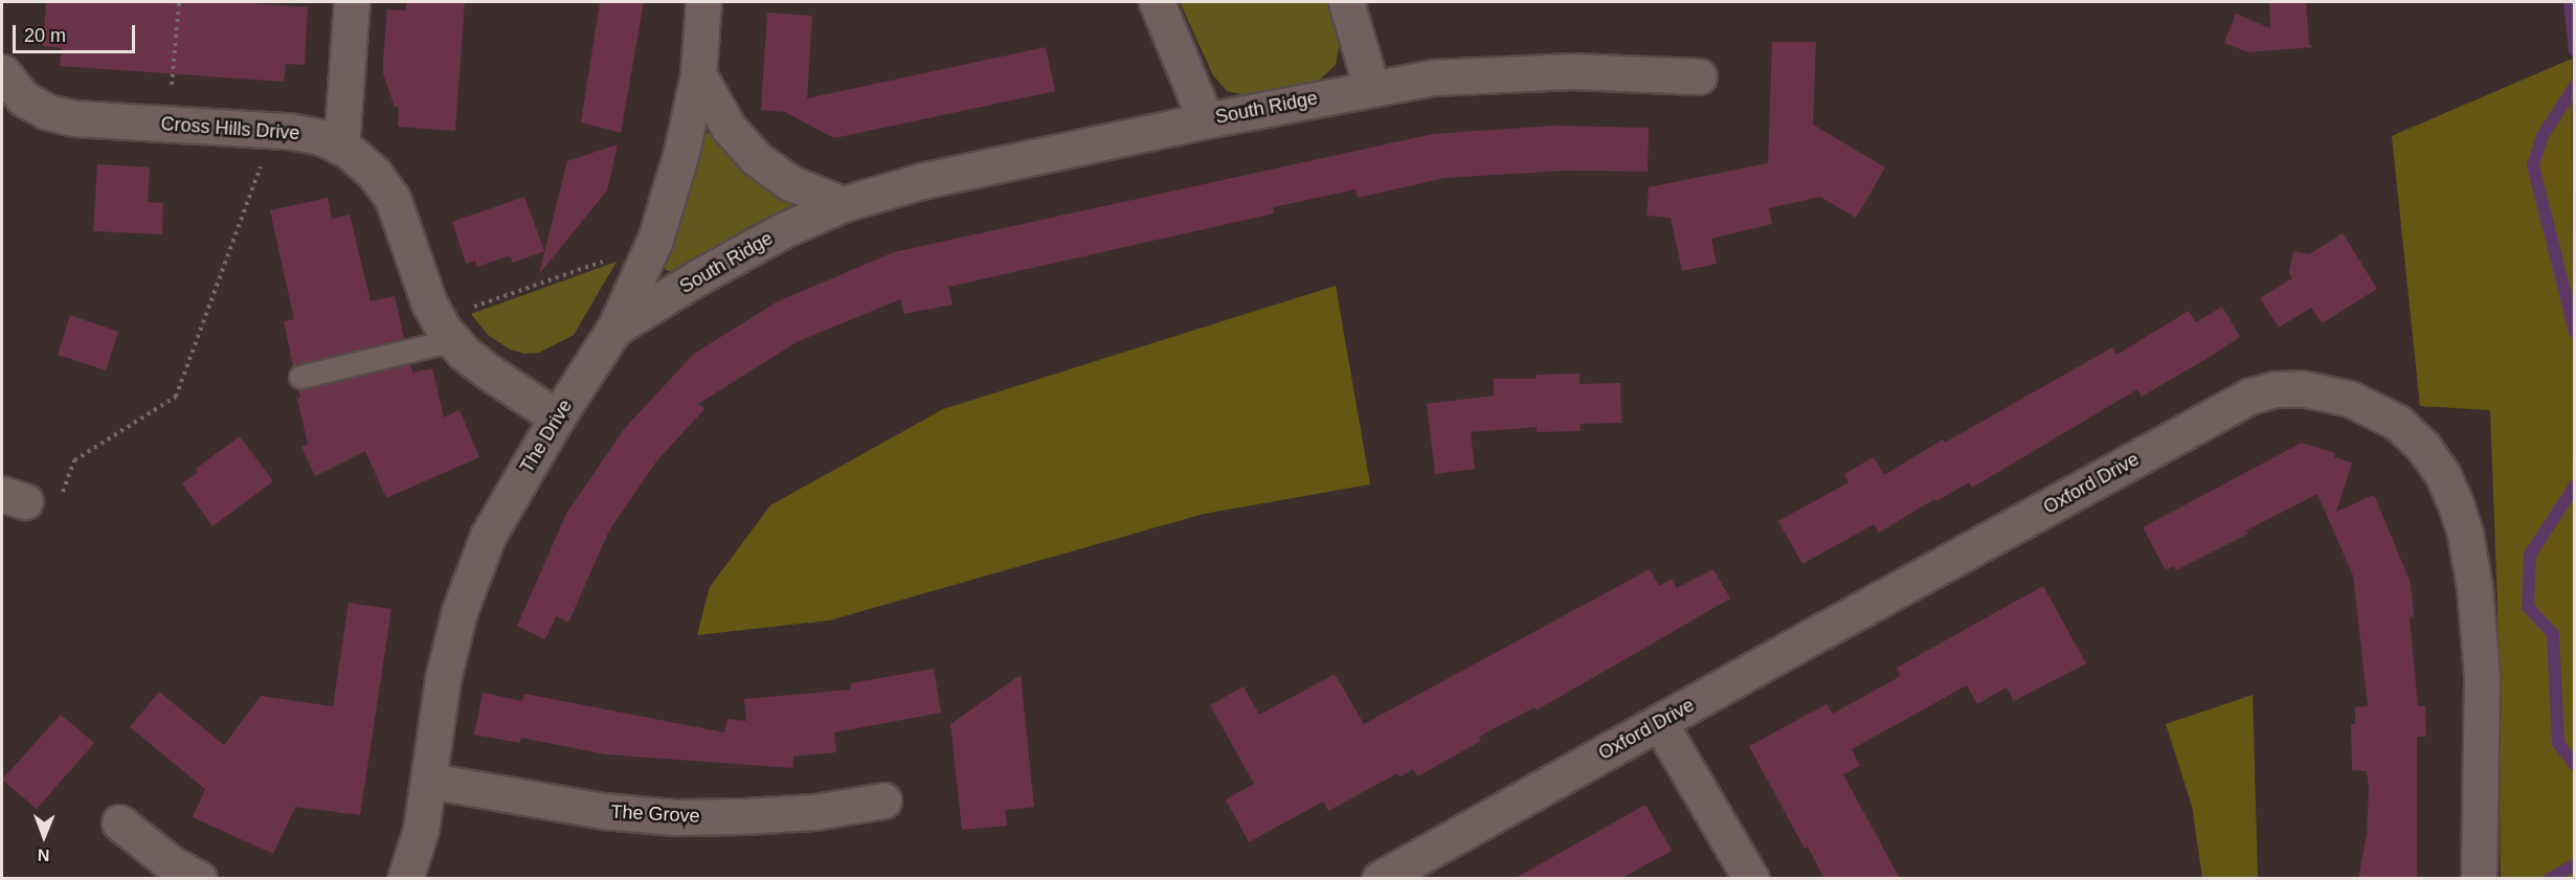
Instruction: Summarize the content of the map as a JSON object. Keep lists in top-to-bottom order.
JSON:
{
  "streets": {
    "street": [
      "South Ridge",
      "Cross Hills Drive",
      "The Drive",
      "Oxford Drive",
      "The Grove"
    ]
  },
  "crossings": [
    ["South Ridge", "The Drive"],
    ["Cross Hills Drive", "The Drive"],
    ["The Drive", "The Grove"]
  ],
  "scale_bar": "20 m",
  "north": "bottom"
}
